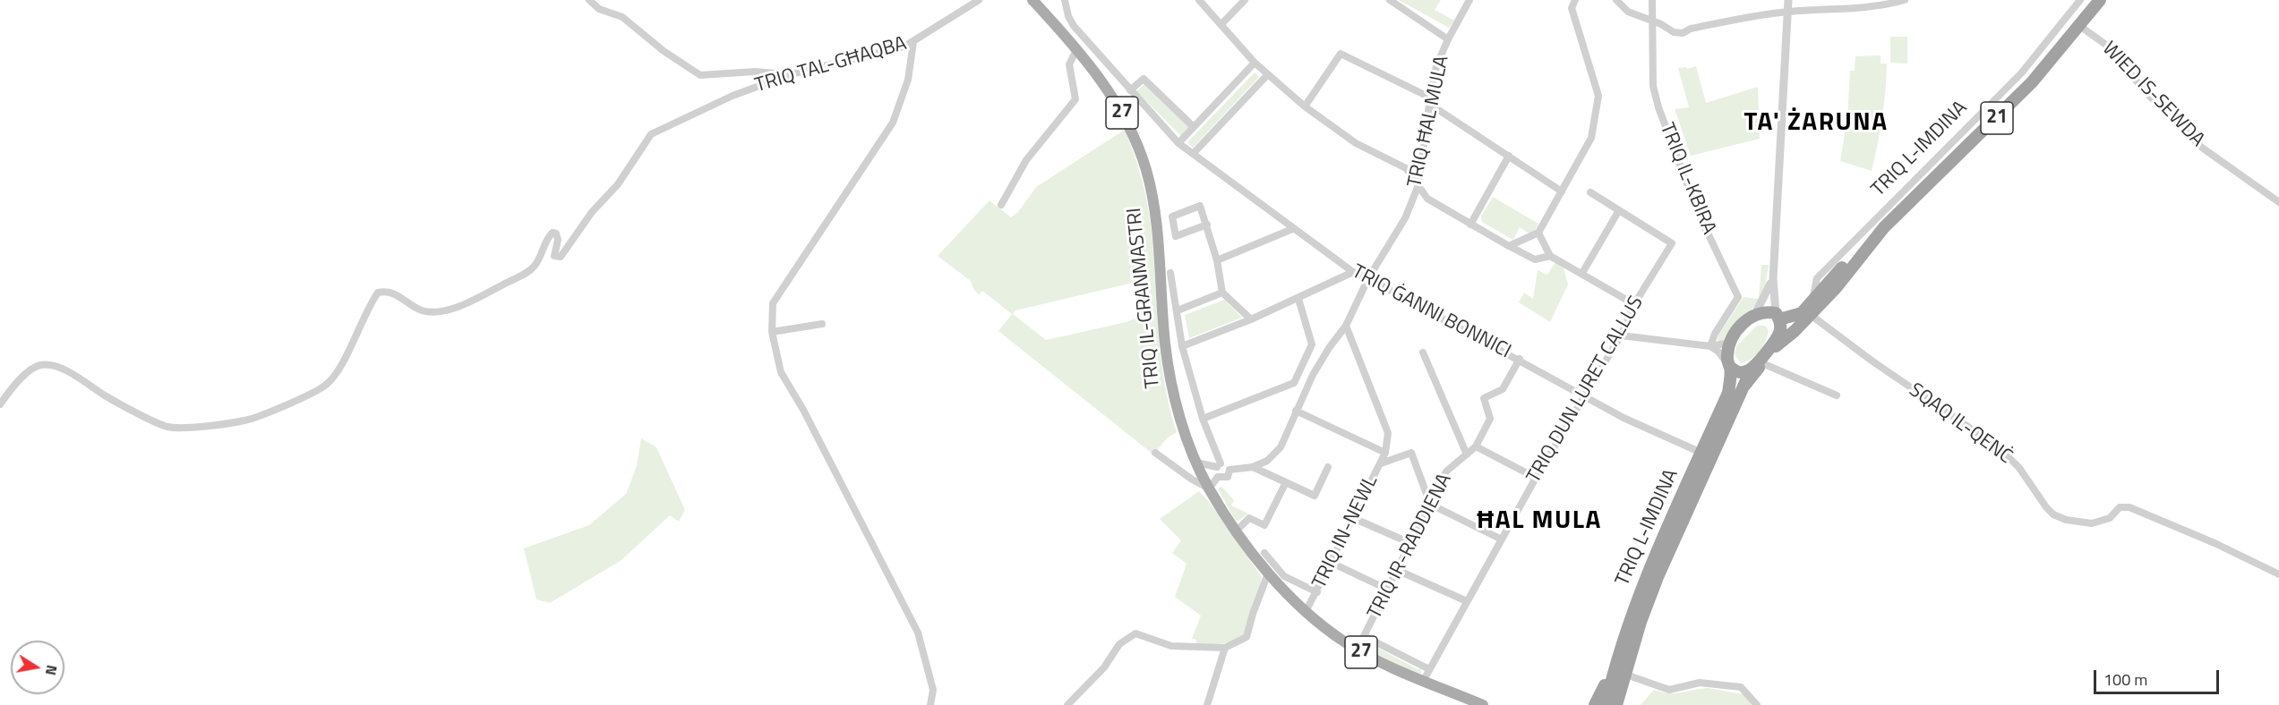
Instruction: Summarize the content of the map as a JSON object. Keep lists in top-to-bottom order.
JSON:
{
  "streets": {
    "highway": ["21", "TRIQ L-IMDINA"],
    "main road": ["27", "TRIQ IL-GRANMASTRI"],
    "street": [
      "TRIQ TAL-GĦAQBA",
      "WIED IS-SEWDA",
      "TRIQ ĦAL MULA",
      "TRIQ IL-KBIRA",
      "TRIQ ĠANNI BONNICI",
      "TRIQ DUN LURET CALLUS",
      "SQAQ IL-QENĊ",
      "TRIQ IN-NEWL",
      "TRIQ IR-RADDIENA"
    ]
  },
  "crossings": [
    ["WIED IS-SEWDA", "TRIQ L-IMDINA"],
    ["TRIQ ĦAL MULA", "TRIQ ĠANNI BONNICI"],
    ["TRIQ L-IMDINA", "TRIQ ĠANNI BONNICI"],
    ["TRIQ L-IMDINA", "SQAQ IL-QENĊ"],
    ["TRIQ IL-GRANMASTRI", "TRIQ DUN LURET CALLUS"],
    ["TRIQ IL-GRANMASTRI", "TRIQ IN-NEWL"],
    ["TRIQ ĠANNI BONNICI", "TRIQ DUN LURET CALLUS"],
    ["TRIQ ĠANNI BONNICI", "TRIQ IR-RADDIENA"],
    ["TRIQ DUN LURET CALLUS", "TRIQ IR-RADDIENA"]
  ],
  "districts": ["TA' ŻARUNA", "ĦAL MULA"],
  "scale_bar": "100 m",
  "north": "right"
}
